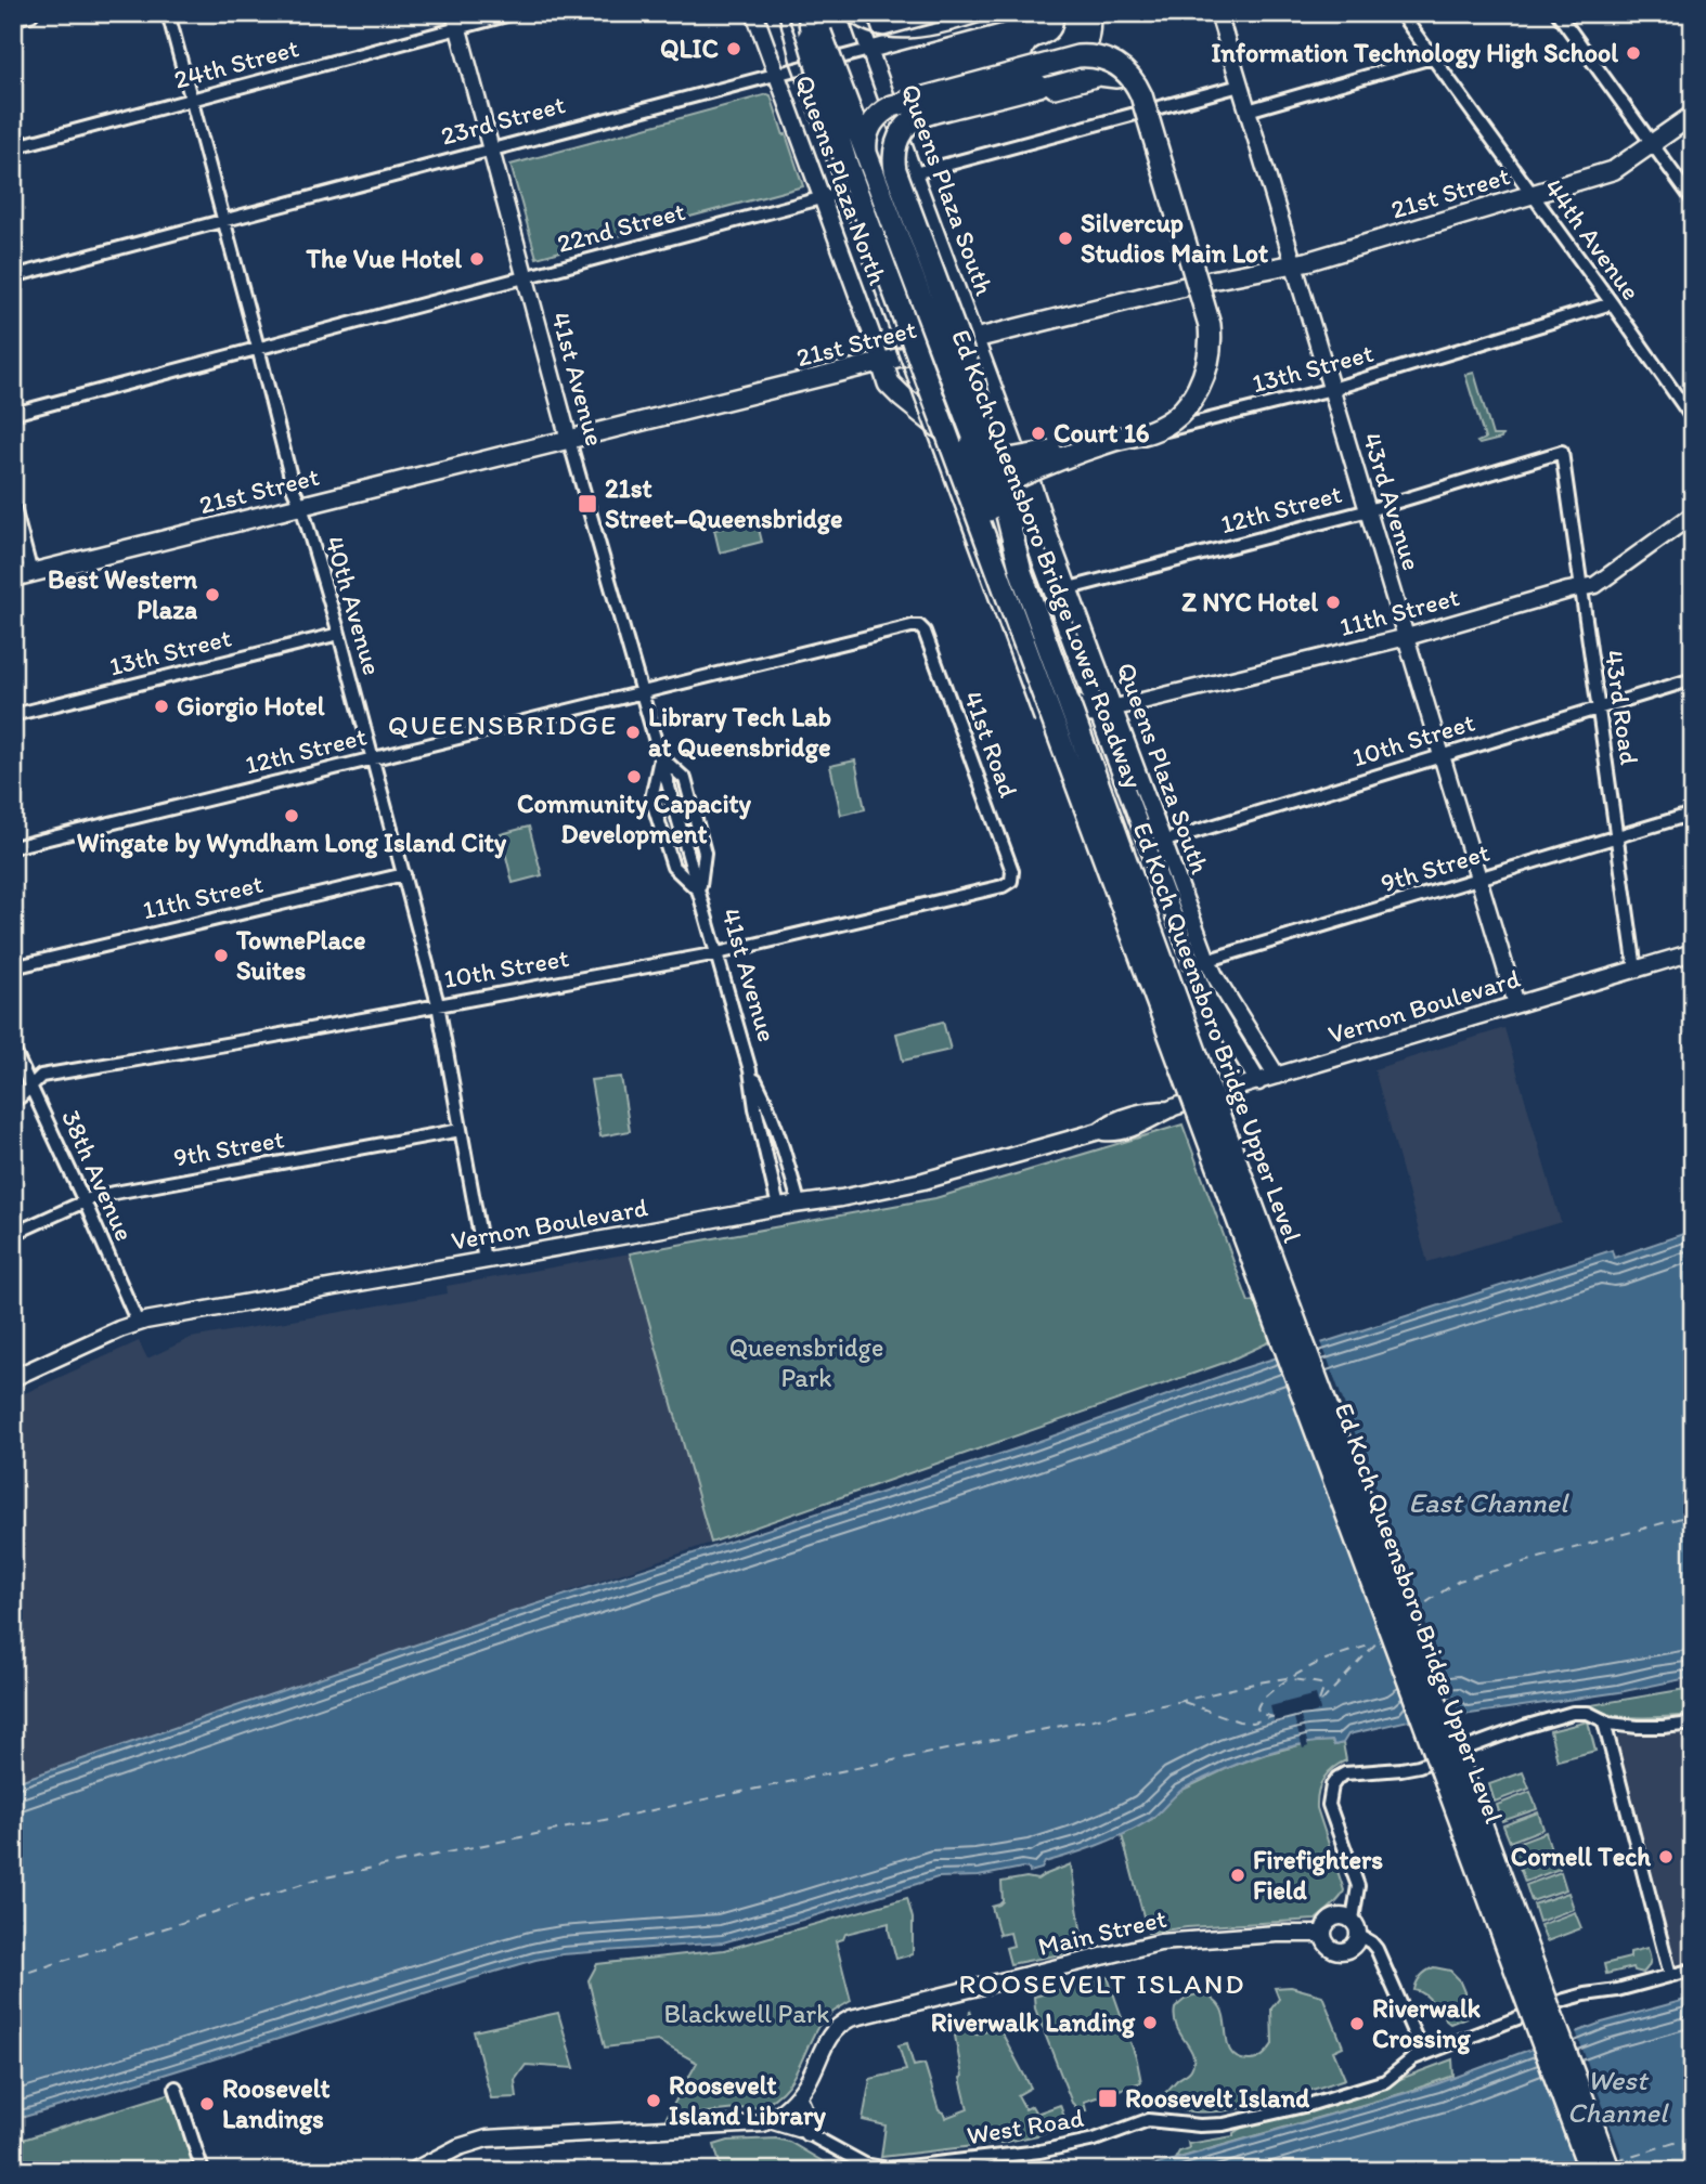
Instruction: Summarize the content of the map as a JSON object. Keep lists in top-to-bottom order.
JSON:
{
  "streets": {
    "highway": ["Ed Koch Queensboro Bridge Lower Roadway", "Ed Koch Queensboro Bridge Upper Level"],
    "main road": [
      "23rd Street",
      "Queens Plaza North",
      "Queens Plaza South",
      "21st Street",
      "41st Avenue",
      "43rd Avenue",
      "11th Street",
      "Vernon Boulevard",
      "Main Street"
    ],
    "street": [
      "24th Street",
      "22nd Street",
      "44th Avenue",
      "13th Street",
      "12th Street",
      "40th Avenue",
      "43rd Road",
      "10th Street",
      "41st Road",
      "9th Street",
      "38th Avenue",
      "West Road"
    ]
  },
  "crossings": [
    ["24th Street", "41st Avenue"],
    ["24th Street", "40th Avenue"],
    ["23rd Street", "Queens Plaza North"],
    ["23rd Street", "Queens Plaza South"],
    ["23rd Street", "41st Avenue"],
    ["23rd Street", "40th Avenue"],
    ["Queens Plaza North", "21st Street"],
    ["Queens Plaza North", "22nd Street"],
    ["Queens Plaza South", "21st Street"],
    ["Queens Plaza South", "22nd Street"],
    ["Queens Plaza South", "13th Street"],
    ["Queens Plaza South", "12th Street"],
    ["Queens Plaza South", "11th Street"],
    ["Queens Plaza South", "10th Street"],
    ["Queens Plaza South", "9th Street"],
    ["Queens Plaza South", "Vernon Boulevard"],
    ["21st Street", "44th Avenue"],
    ["21st Street", "41st Avenue"],
    ["21st Street", "43rd Avenue"],
    ["21st Street", "40th Avenue"],
    ["22nd Street", "41st Avenue"],
    ["22nd Street", "43rd Avenue"],
    ["22nd Street", "40th Avenue"],
    ["44th Avenue", "13th Street"],
    ["13th Street", "43rd Avenue"],
    ["13th Street", "40th Avenue"],
    ["41st Avenue", "12th Street"],
    ["41st Avenue", "10th Street"],
    ["41st Avenue", "Vernon Boulevard"],
    ["43rd Avenue", "12th Street"],
    ["43rd Avenue", "11th Street"],
    ["43rd Avenue", "10th Street"],
    ["43rd Avenue", "9th Street"],
    ["43rd Avenue", "Vernon Boulevard"],
    ["12th Street", "40th Avenue"],
    ["12th Street", "43rd Road"],
    ["12th Street", "41st Road"],
    ["Ed Koch Queensboro Bridge Lower Roadway", "Ed Koch Queensboro Bridge Upper Level"],
    ["40th Avenue", "11th Street"],
    ["40th Avenue", "10th Street"],
    ["40th Avenue", "9th Street"],
    ["40th Avenue", "Vernon Boulevard"],
    ["11th Street", "43rd Road"],
    ["43rd Road", "10th Street"],
    ["43rd Road", "9th Street"],
    ["43rd Road", "Vernon Boulevard"],
    ["10th Street", "41st Road"],
    ["10th Street", "38th Avenue"],
    ["9th Street", "38th Avenue"],
    ["Vernon Boulevard", "38th Avenue"]
  ],
  "districts": ["QUEENSBRIDGE", "ROOSEVELT ISLAND"],
  "water": ["East Channel", "West Channel"],
  "parks": ["Queensbridge Park", "Blackwell Park"],
  "places": {
    "other": [
      "QLIC",
      "Information Technology High School",
      "Silvercup Studios Main Lot",
      "The Vue Hotel",
      "Court 16",
      "Best Western Plaza",
      "Z NYC Hotel",
      "Giorgio Hotel",
      "Library Tech Lab at Queensbridge",
      "Community Capacity Development",
      "Wingate by Wyndham Long Island City",
      "TownePlace Suites",
      "Cornell Tech",
      "Firefighters Field",
      "Riverwalk Landing",
      "Riverwalk Crossing",
      "Roosevelt Island Library",
      "Roosevelt Landings"
    ],
    "transit": ["21st Street–Queensbridge", "Roosevelt Island"]
  }
}
